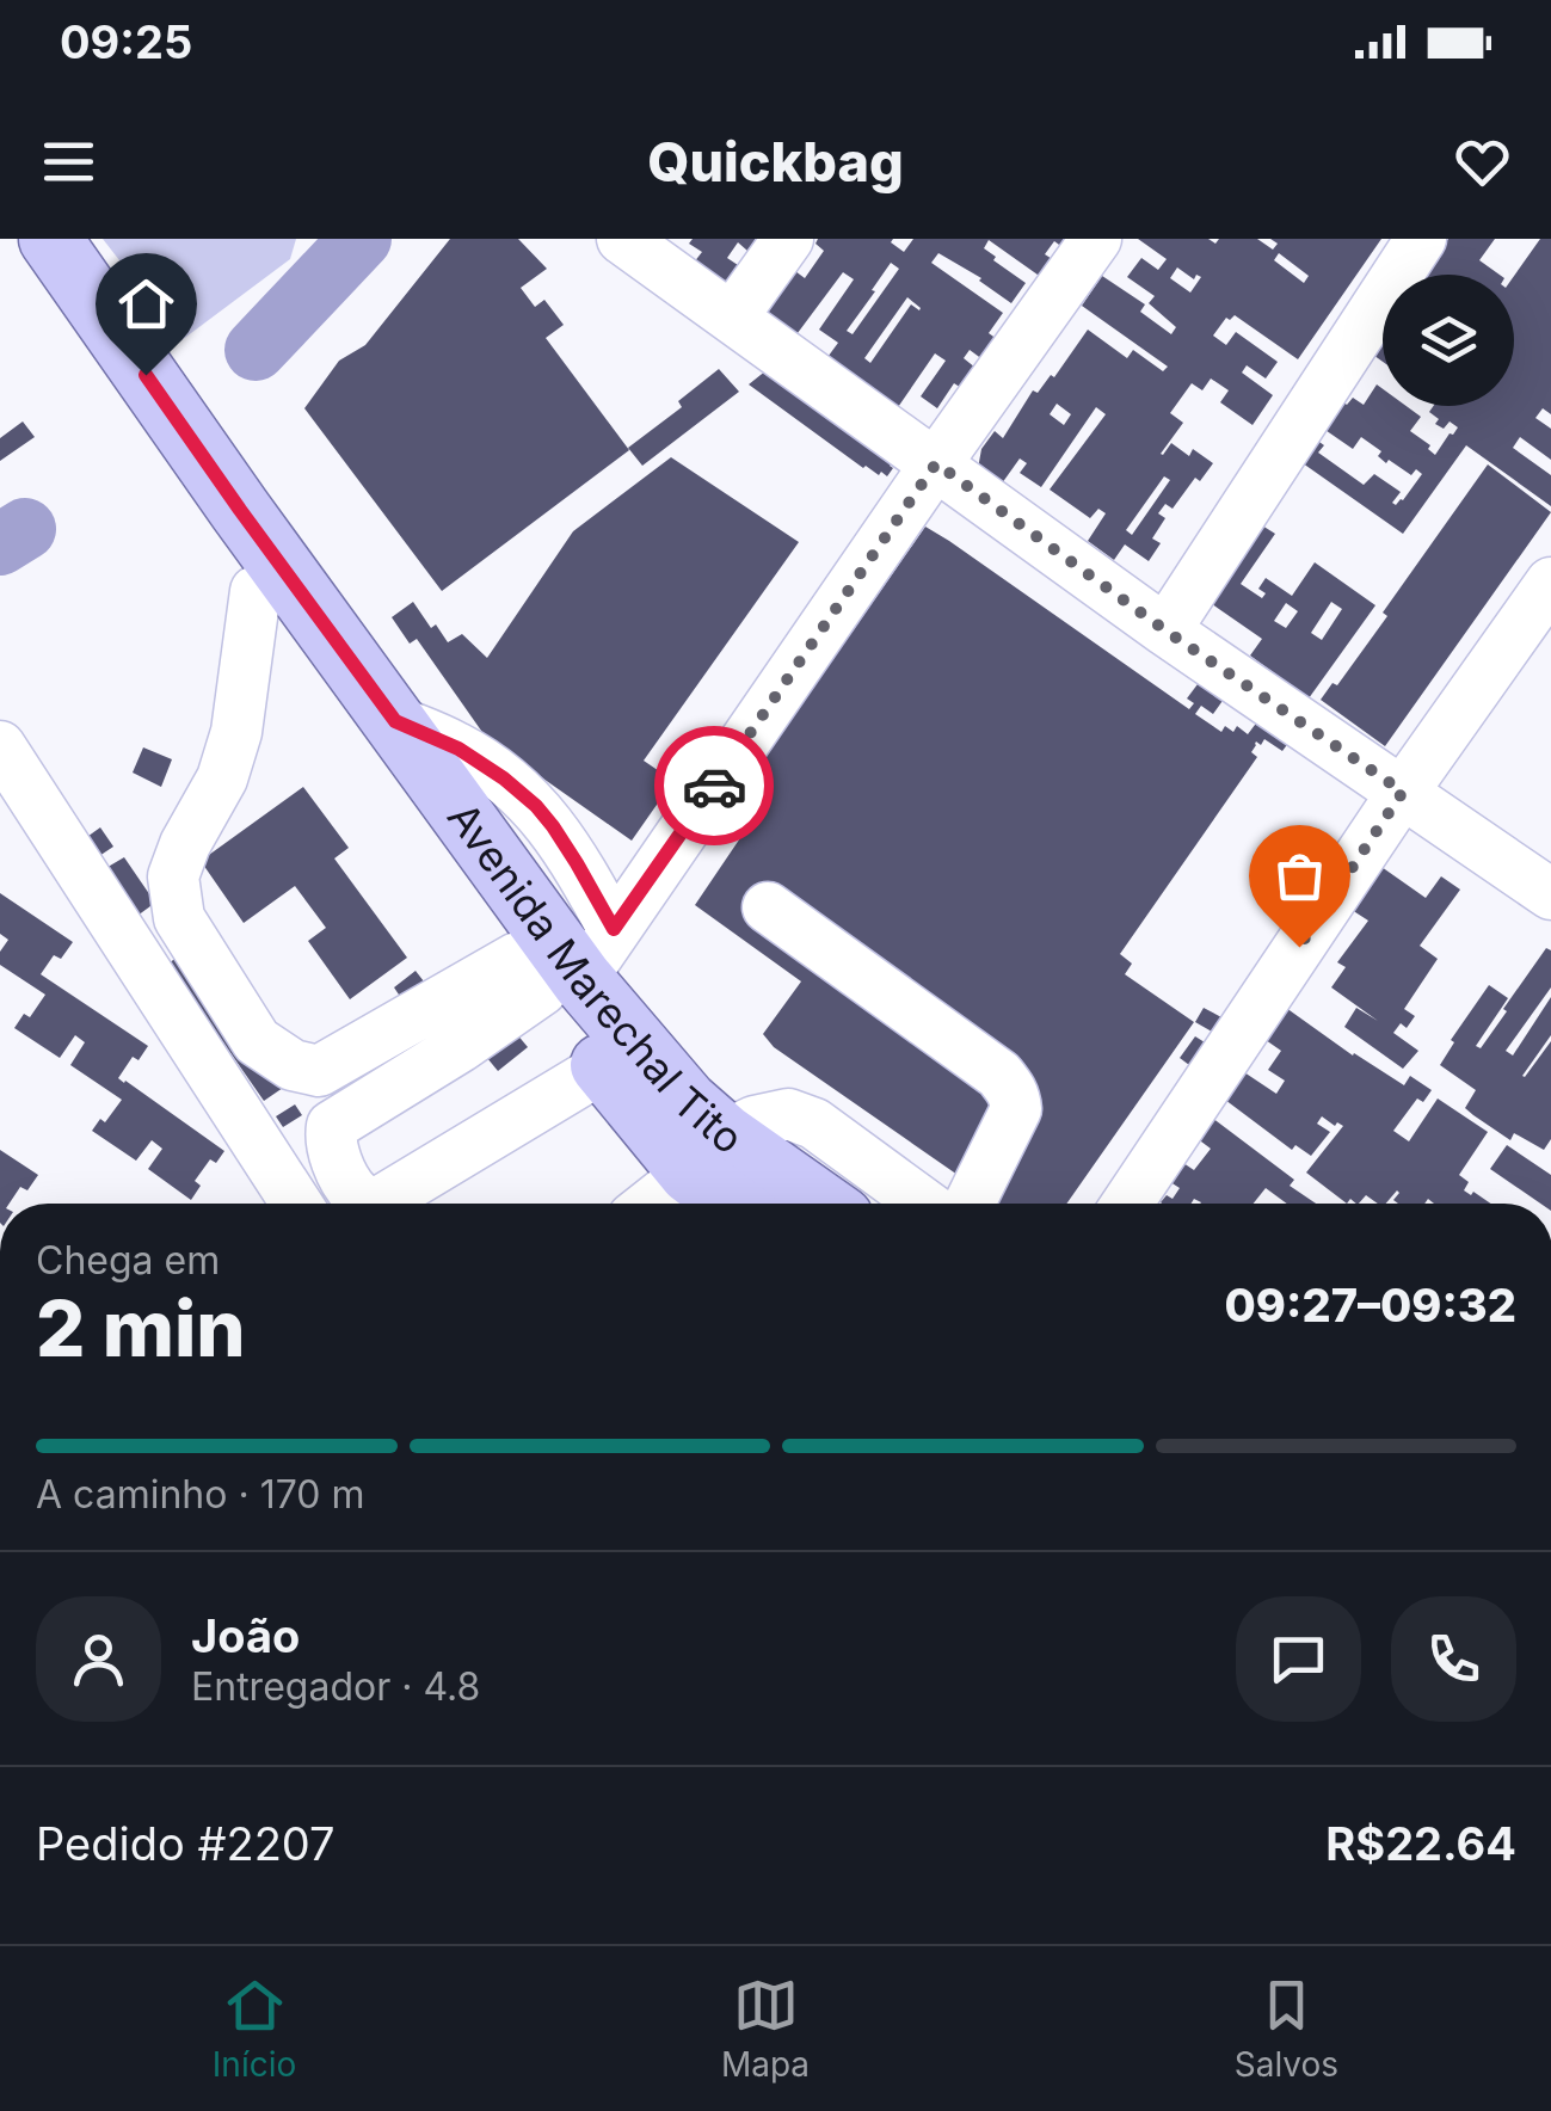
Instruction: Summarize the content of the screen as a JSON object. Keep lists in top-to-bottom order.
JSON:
{
  "streets": {
    "main road": ["Avenida Marechal Tito"]
  },
  "page": {
    "status": "09:25",
    "header": "Quickbag",
    "heading": ["2 min", "Chega em", "09:27–09:32"],
    "panel": [
      "João",
      "Entregador · 4.8",
      "Pedido #2207",
      "R$22.64"
    ],
    "bar": "A caminho · 170 m",
    "tabs": ["Início", "Mapa", "Salvos"]
  }
}
